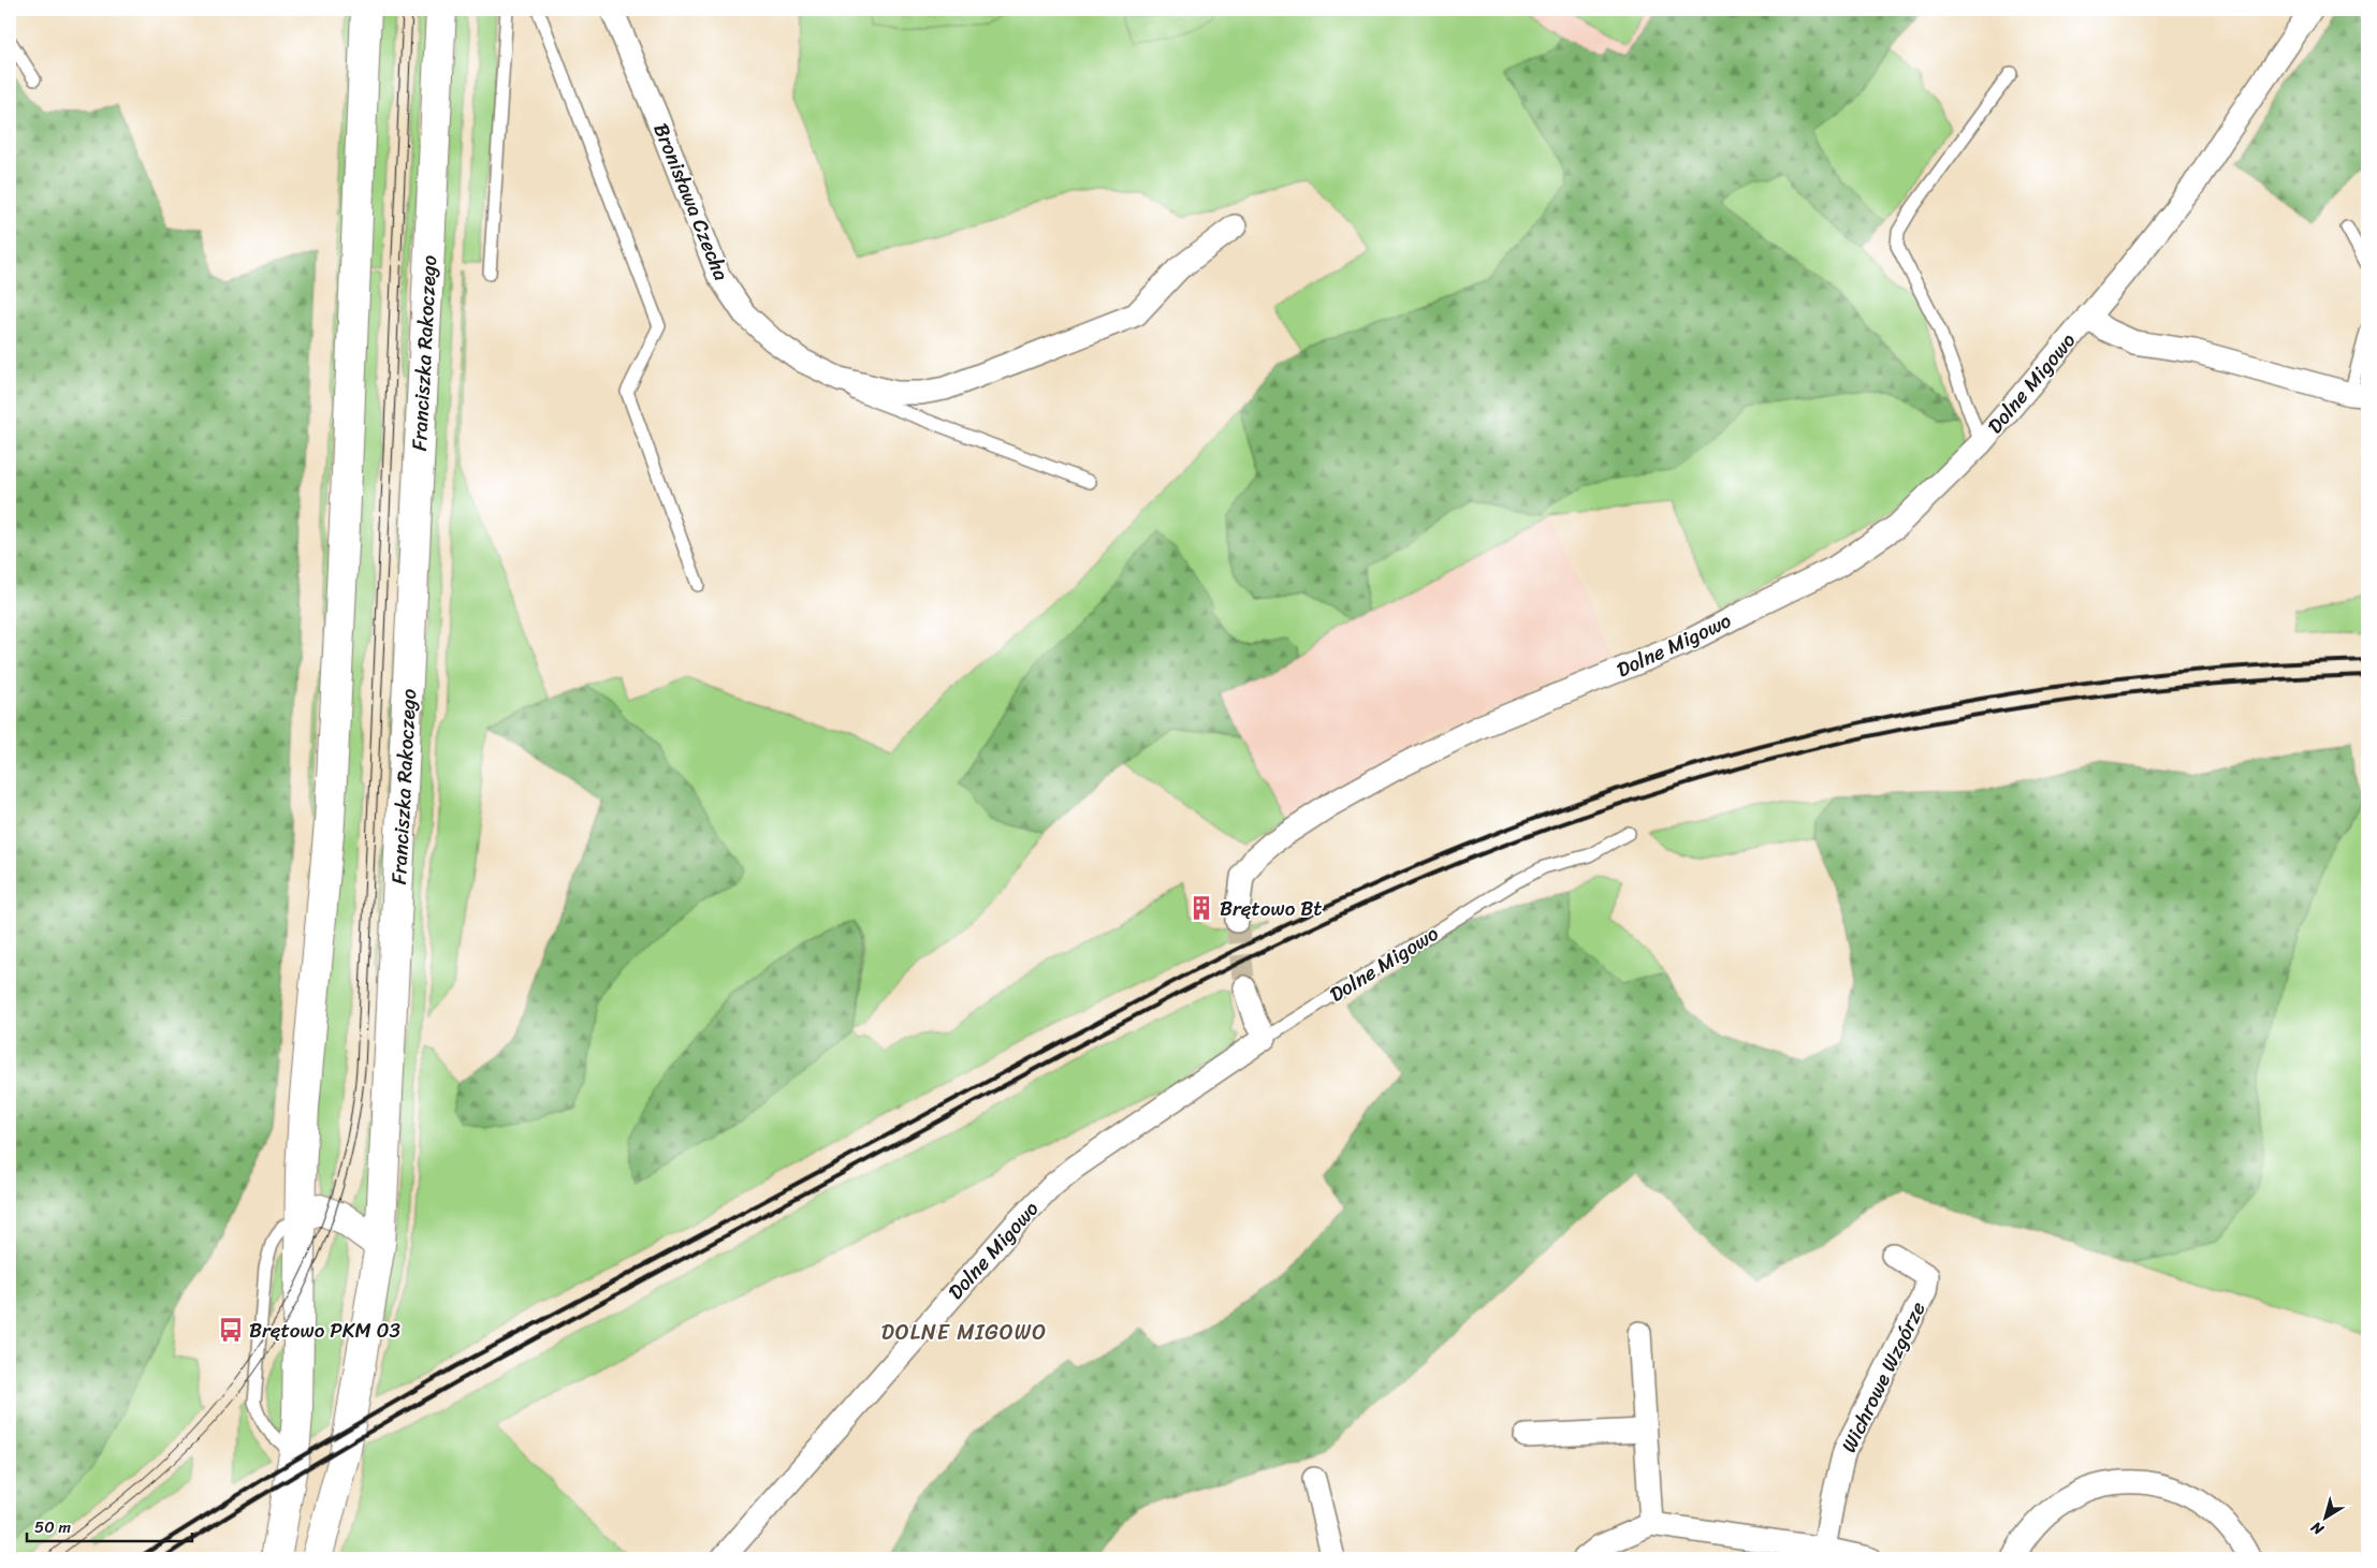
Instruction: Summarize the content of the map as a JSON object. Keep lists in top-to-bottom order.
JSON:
{
  "streets": {
    "main road": ["Franciszka Rakoczego"],
    "street": ["Bronisława Czecha", "Dolne Migowo", "Wichrowe Wzgórze"]
  },
  "districts": ["DOLNE MIGOWO"],
  "places": {
    "building": ["Brętowo Bt"],
    "bus stop": ["Brętowo PKM 03"]
  },
  "scale_bar": "50 m",
  "north": "bottom left"
}
